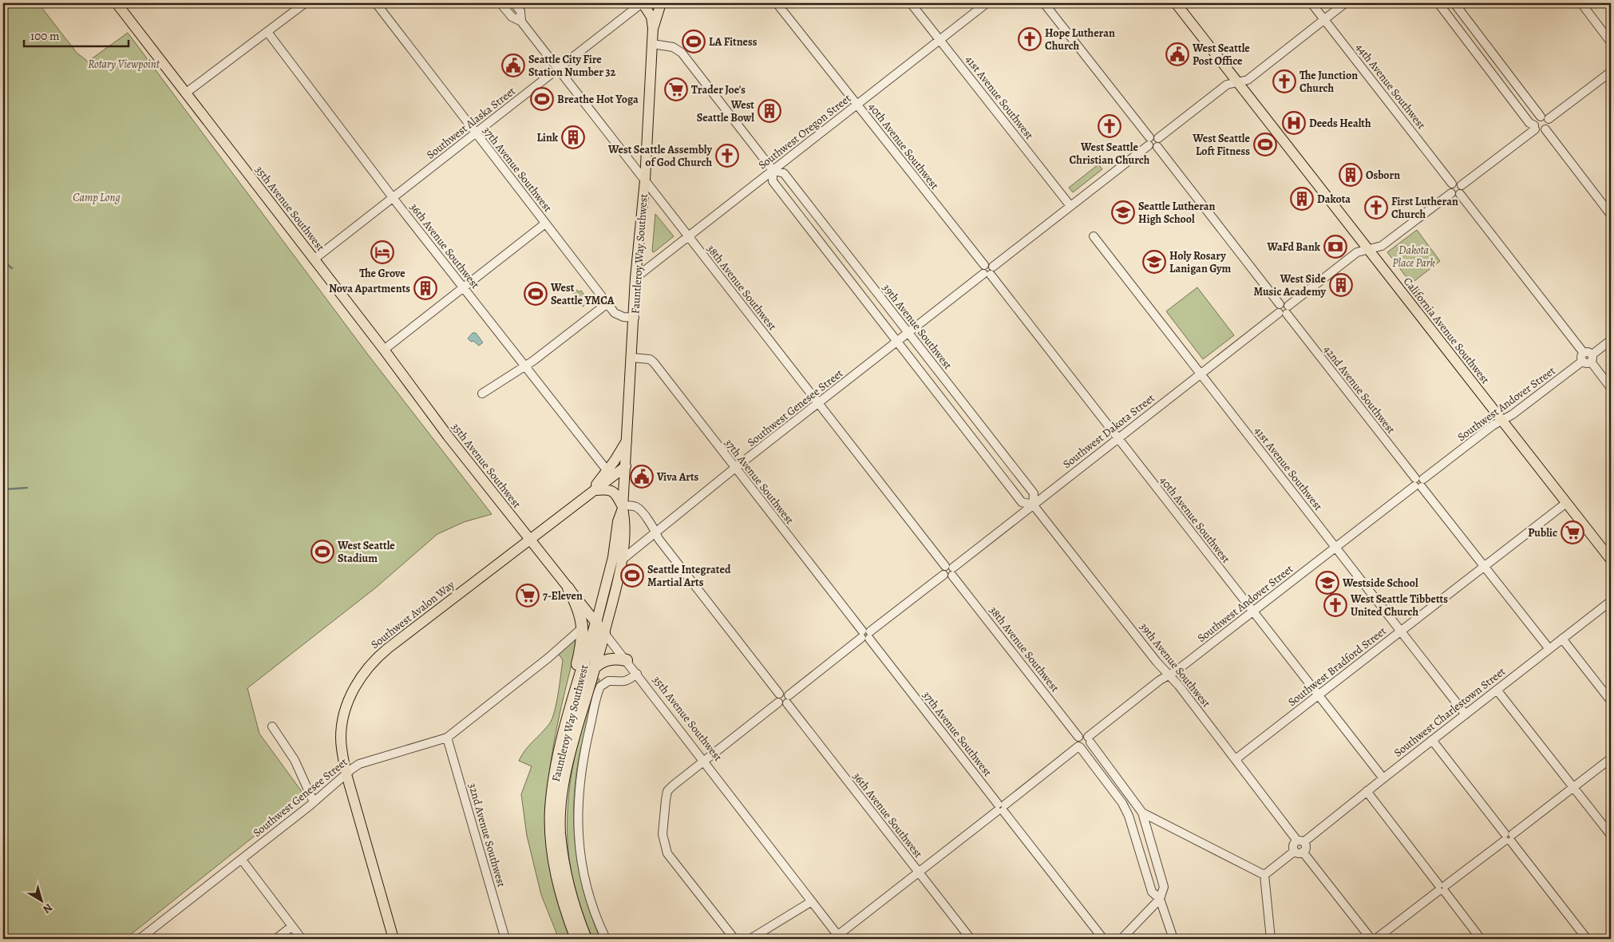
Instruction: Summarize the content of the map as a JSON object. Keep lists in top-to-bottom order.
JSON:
{
  "streets": {
    "highway": ["Fauntleroy Way Southwest"],
    "main road": ["35th Avenue Southwest", "California Avenue Southwest", "Southwest Avalon Way"],
    "street": [
      "44th Avenue Southwest",
      "41st Avenue Southwest",
      "Southwest Alaska Street",
      "Southwest Oregon Street",
      "40th Avenue Southwest",
      "37th Avenue Southwest",
      "36th Avenue Southwest",
      "38th Avenue Southwest",
      "39th Avenue Southwest",
      "42nd Avenue Southwest",
      "Southwest Andover Street",
      "Southwest Genesee Street",
      "Southwest Dakota Street",
      "Southwest Bradford Street",
      "Southwest Charlestown Street",
      "32nd Avenue Southwest"
    ]
  },
  "crossings": [
    ["44th Avenue Southwest", "Southwest Genesee Street"],
    ["44th Avenue Southwest", "Southwest Dakota Street"],
    ["41st Avenue Southwest", "Southwest Oregon Street"],
    ["41st Avenue Southwest", "Southwest Andover Street"],
    ["41st Avenue Southwest", "Southwest Genesee Street"],
    ["41st Avenue Southwest", "Southwest Dakota Street"],
    ["41st Avenue Southwest", "Southwest Bradford Street"],
    ["41st Avenue Southwest", "Southwest Charlestown Street"],
    ["Southwest Alaska Street", "37th Avenue Southwest"],
    ["Southwest Alaska Street", "35th Avenue Southwest"],
    ["Southwest Alaska Street", "36th Avenue Southwest"],
    ["Southwest Alaska Street", "Fauntleroy Way Southwest"],
    ["Southwest Alaska Street", "38th Avenue Southwest"],
    ["Southwest Oregon Street", "40th Avenue Southwest"],
    ["Southwest Oregon Street", "Fauntleroy Way Southwest"],
    ["Southwest Oregon Street", "38th Avenue Southwest"],
    ["Southwest Oregon Street", "39th Avenue Southwest"],
    ["40th Avenue Southwest", "Southwest Andover Street"],
    ["40th Avenue Southwest", "Southwest Genesee Street"],
    ["40th Avenue Southwest", "Southwest Dakota Street"],
    ["40th Avenue Southwest", "Southwest Bradford Street"],
    ["40th Avenue Southwest", "Southwest Charlestown Street"],
    ["37th Avenue Southwest", "Fauntleroy Way Southwest"],
    ["37th Avenue Southwest", "Southwest Genesee Street"],
    ["37th Avenue Southwest", "Southwest Dakota Street"],
    ["35th Avenue Southwest", "Fauntleroy Way Southwest"],
    ["35th Avenue Southwest", "Southwest Dakota Street"],
    ["35th Avenue Southwest", "Southwest Avalon Way"],
    ["36th Avenue Southwest", "Southwest Dakota Street"],
    ["36th Avenue Southwest", "Southwest Avalon Way"],
    ["Fauntleroy Way Southwest", "38th Avenue Southwest"],
    ["Fauntleroy Way Southwest", "39th Avenue Southwest"],
    ["Fauntleroy Way Southwest", "Southwest Genesee Street"],
    ["Fauntleroy Way Southwest", "Southwest Avalon Way"],
    ["38th Avenue Southwest", "Southwest Andover Street"],
    ["38th Avenue Southwest", "Southwest Genesee Street"],
    ["38th Avenue Southwest", "Southwest Dakota Street"],
    ["39th Avenue Southwest", "Southwest Andover Street"],
    ["39th Avenue Southwest", "Southwest Genesee Street"],
    ["39th Avenue Southwest", "Southwest Dakota Street"],
    ["39th Avenue Southwest", "Southwest Bradford Street"],
    ["39th Avenue Southwest", "Southwest Charlestown Street"],
    ["California Avenue Southwest", "Southwest Andover Street"],
    ["California Avenue Southwest", "Southwest Genesee Street"],
    ["California Avenue Southwest", "Southwest Dakota Street"],
    ["California Avenue Southwest", "Southwest Bradford Street"],
    ["42nd Avenue Southwest", "Southwest Andover Street"],
    ["42nd Avenue Southwest", "Southwest Dakota Street"],
    ["42nd Avenue Southwest", "Southwest Bradford Street"],
    ["42nd Avenue Southwest", "Southwest Charlestown Street"],
    ["Southwest Genesee Street", "Southwest Avalon Way"],
    ["Southwest Genesee Street", "32nd Avenue Southwest"]
  ],
  "parks": ["Rotary Viewpoint", "Camp Long", "Dakota Place Park"],
  "places": {
    "church": [
      "Hope Lutheran Church",
      "The Junction Church",
      "West Seattle Christian Church",
      "West Seattle Assembly of God Church",
      "First Lutheran Church",
      "West Seattle Tibbetts United Church"
    ],
    "sports": [
      "LA Fitness",
      "Breathe Hot Yoga",
      "West Seattle Loft Fitness",
      "West Seattle YMCA",
      "West Seattle Stadium",
      "Seattle Integrated Martial Arts"
    ],
    "public building": ["West Seattle Post Office", "Seattle City Fire Station Number 32", "Viva Arts"],
    "supermarket": ["Trader Joe's", "Public", "7-Eleven"],
    "building": [
      "West Seattle Bowl",
      "Link",
      "Osborn",
      "Dakota",
      "West Side Music Academy",
      "Nova Apartments"
    ],
    "hospital": ["Deeds Health"],
    "school or university": ["Seattle Lutheran High School", "Holy Rosary Lanigan Gym", "Westside School"],
    "bank": ["WaFd Bank"],
    "hotel": ["The Grove"]
  },
  "scale_bar": "100 m",
  "north": "bottom right"
}
